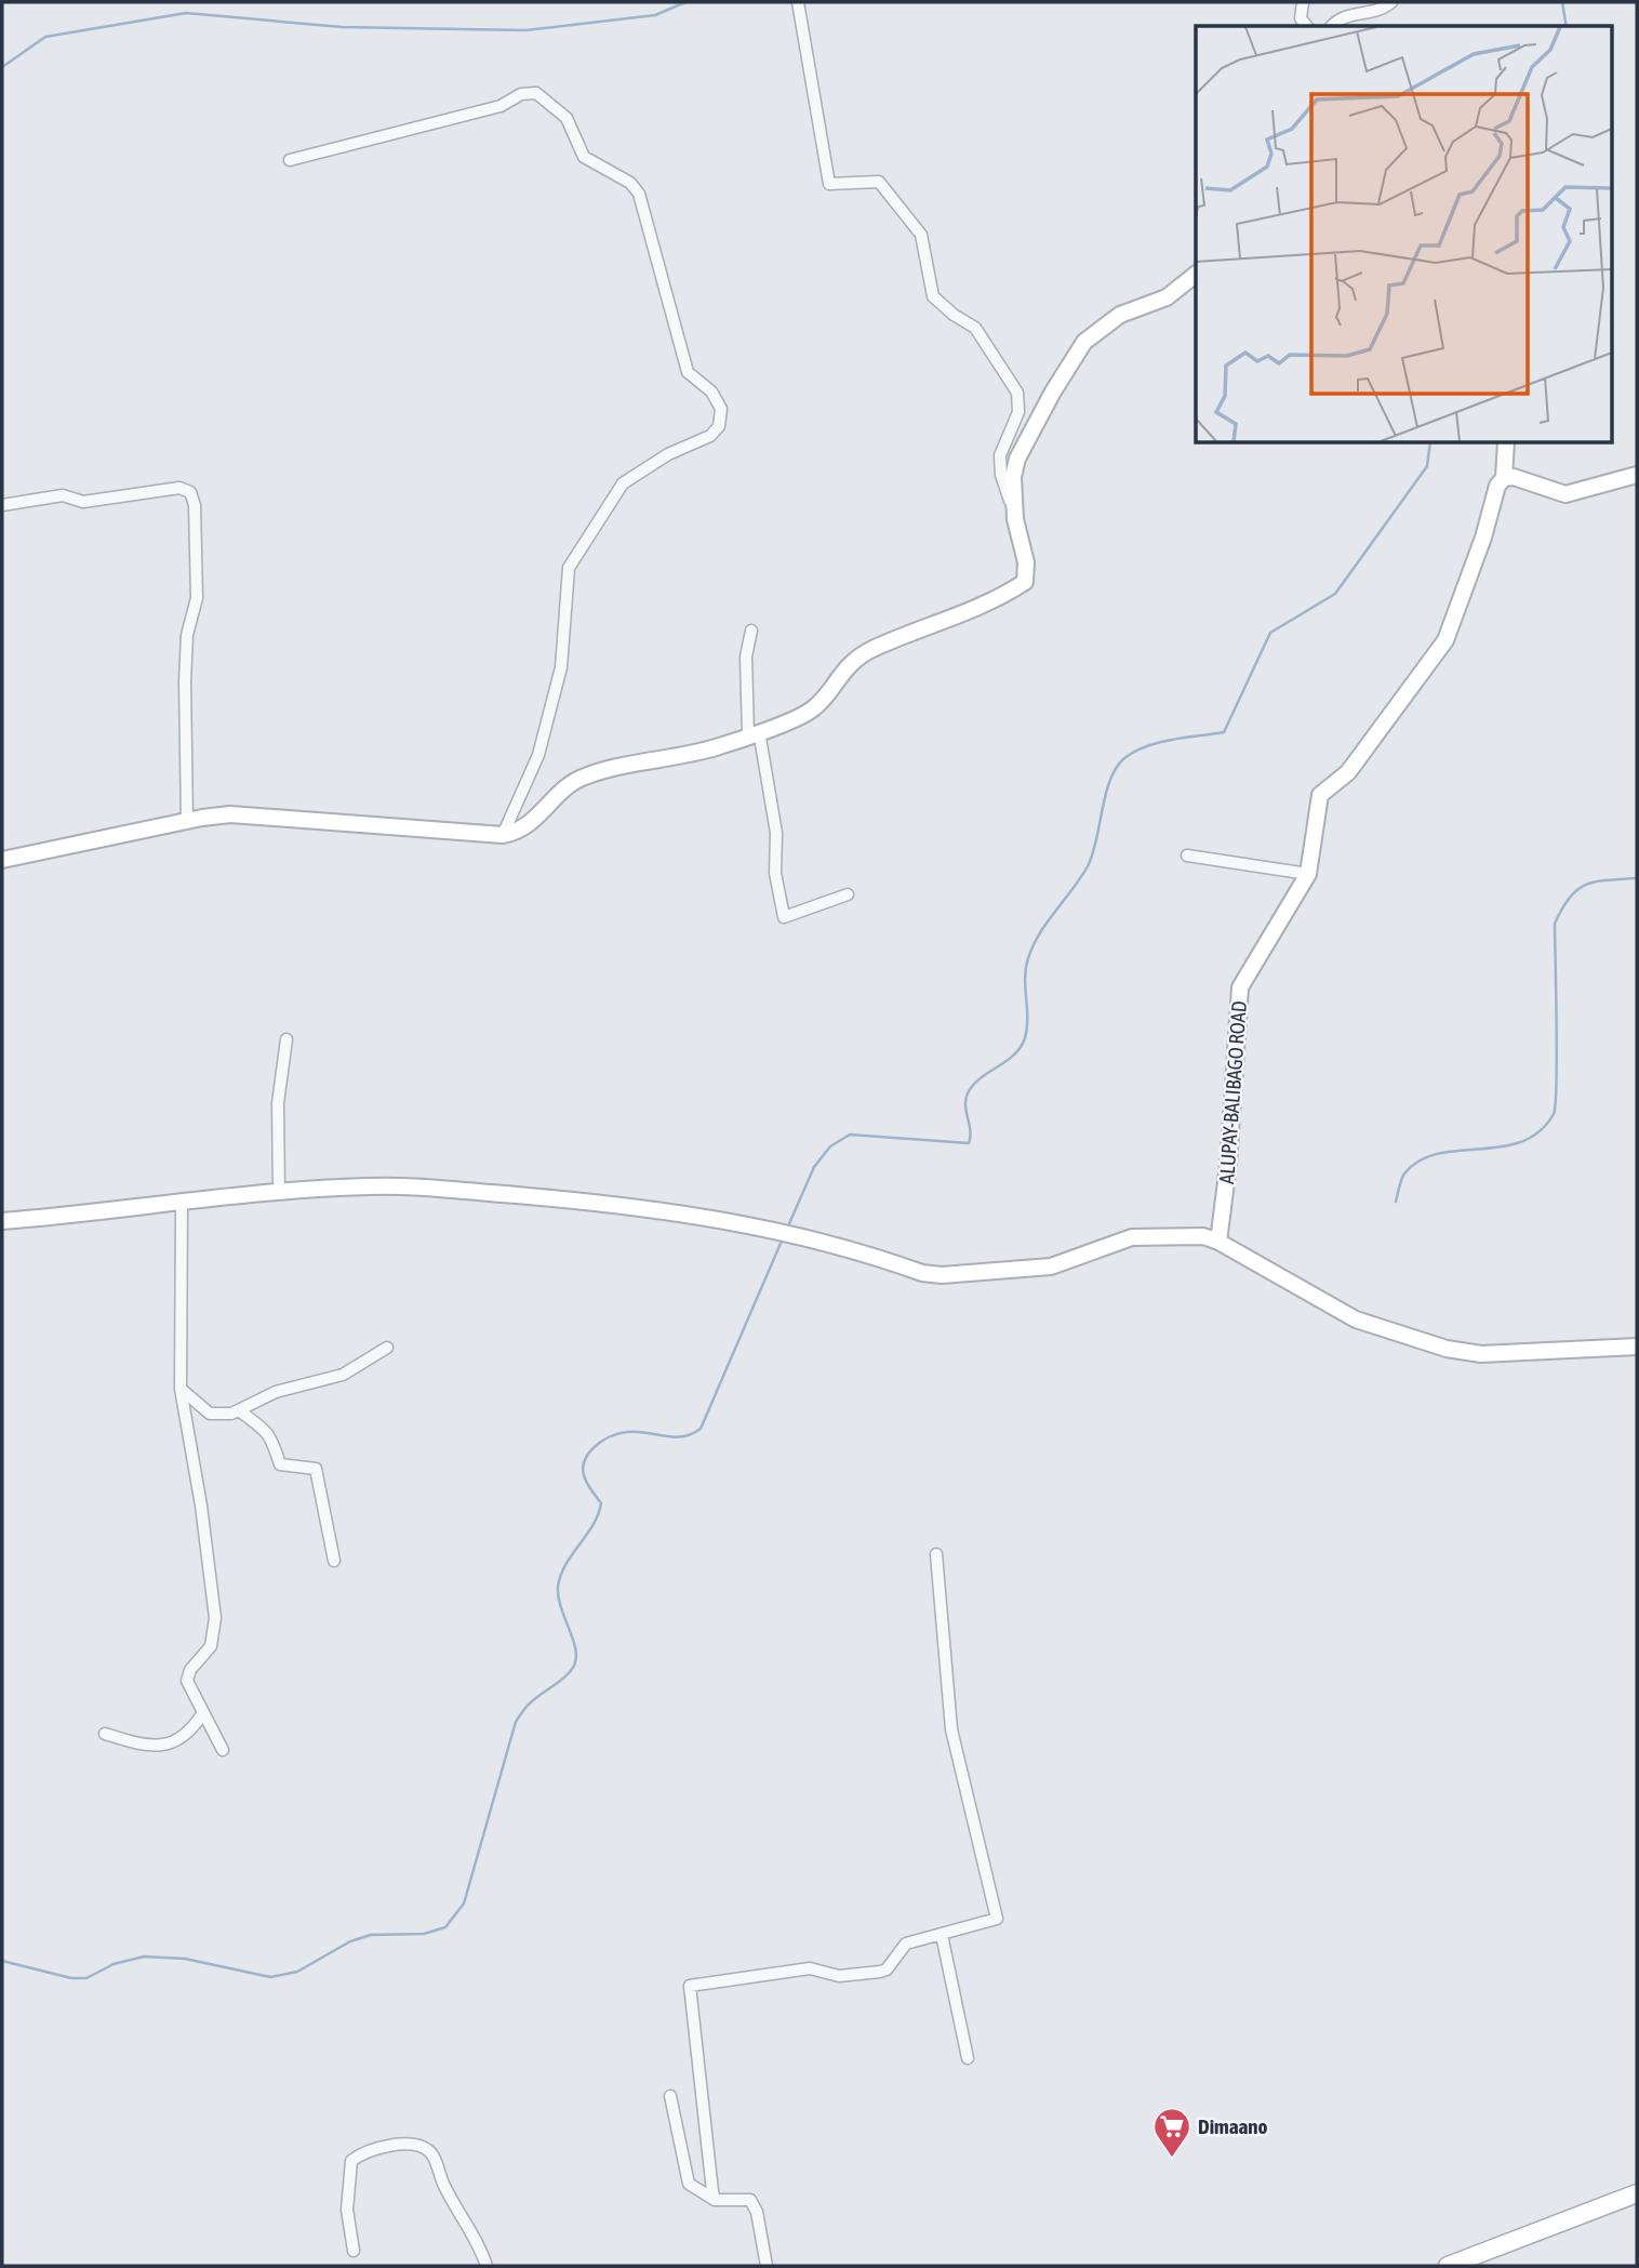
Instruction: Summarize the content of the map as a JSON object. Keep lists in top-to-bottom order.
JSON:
{
  "streets": {
    "street": ["ALUPAY-BALIBAGO ROAD"]
  },
  "places": {
    "supermarket": ["Dimaano"]
  }
}
